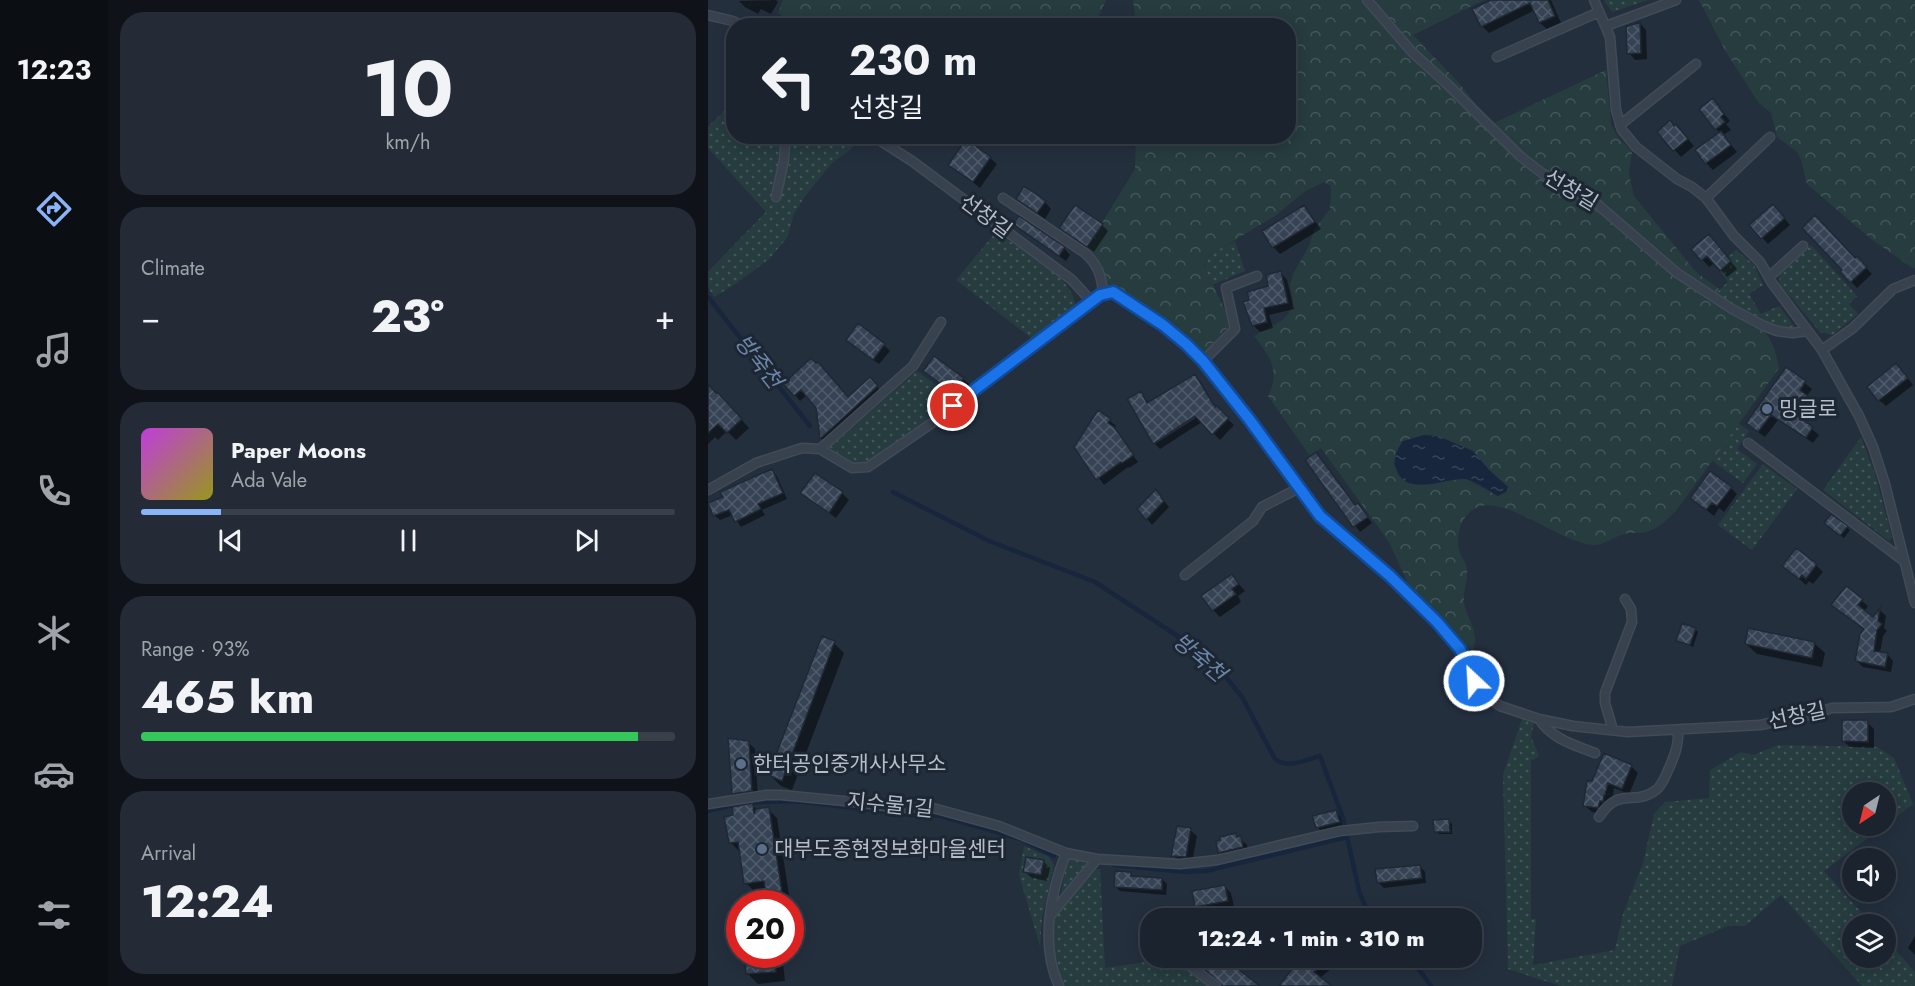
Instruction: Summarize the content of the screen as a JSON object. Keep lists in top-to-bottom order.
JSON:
{
  "streets": {
    "lane": ["선창길", "지수물1길"]
  },
  "water": ["방죽천"],
  "places": ["밍글로", "한터공인중개사사무소", "대부도종현정보화마을센터"],
  "north": "bottom left",
  "page": {
    "tabs": "12:23",
    "tile": [
      ["10", "km/h"],
      "Climate",
      ["Range · 93%", "465 km"],
      ["Arrival", "12:24"]
    ],
    "turn": ["230 m", "선창길"],
    "heat": ["−", "23°", "+"],
    "song": ["Paper Moons", "Ada Vale"],
    "limit": "20",
    "trip": "12:24 · 1 min · 310 m"
  }
}
